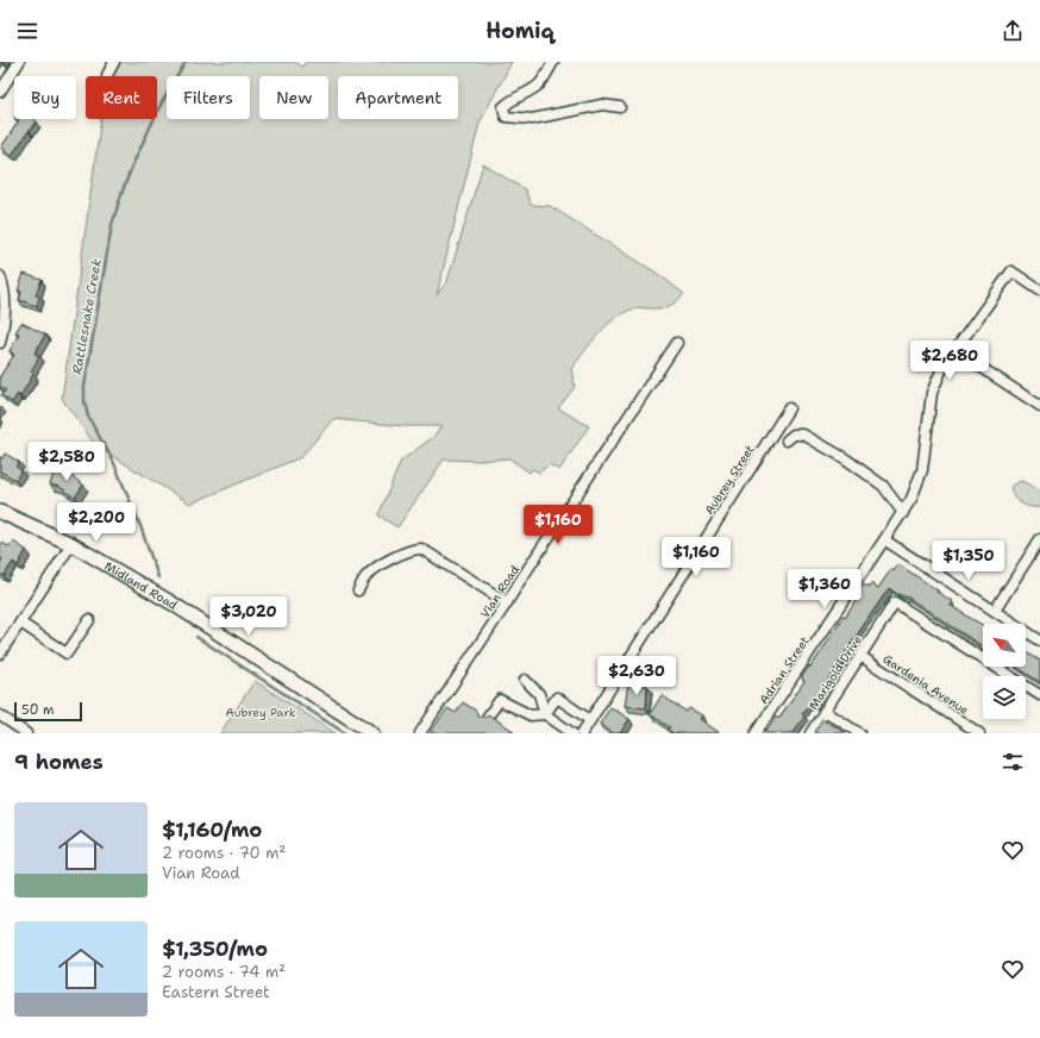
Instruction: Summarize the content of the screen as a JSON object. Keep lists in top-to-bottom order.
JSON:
{
  "streets": {
    "main road": ["Midland Road"],
    "street": [
      "Aubrey Street",
      "Vian Road",
      "Adrian Street",
      "Marigold Drive",
      "Gardenia Avenue"
    ]
  },
  "crossings": [
    ["Marigold Drive", "Gardenia Avenue"]
  ],
  "water": ["Rattlesnake Creek"],
  "parks": ["Aubrey Park"],
  "scale_bar": "50 m",
  "north": "top left",
  "page": {
    "header": "Homiq",
    "chip": [
      "Buy",
      "Rent",
      "Filters",
      "New",
      "Apartment"
    ],
    "price": [
      "$2,680",
      "$2,580",
      "$2,200",
      "$1,160",
      "$1,160",
      "$1,350",
      "$1,360",
      "$3,020",
      "$2,630"
    ],
    "scale": "50 m",
    "heading": "9 homes",
    "list": [
      {
        "name": "$1,160/mo",
        "note": "2 rooms · 70 m² · Vian Road"
      },
      {
        "name": "$1,350/mo",
        "note": "2 rooms · 74 m² · Eastern Street"
      }
    ]
  }
}
